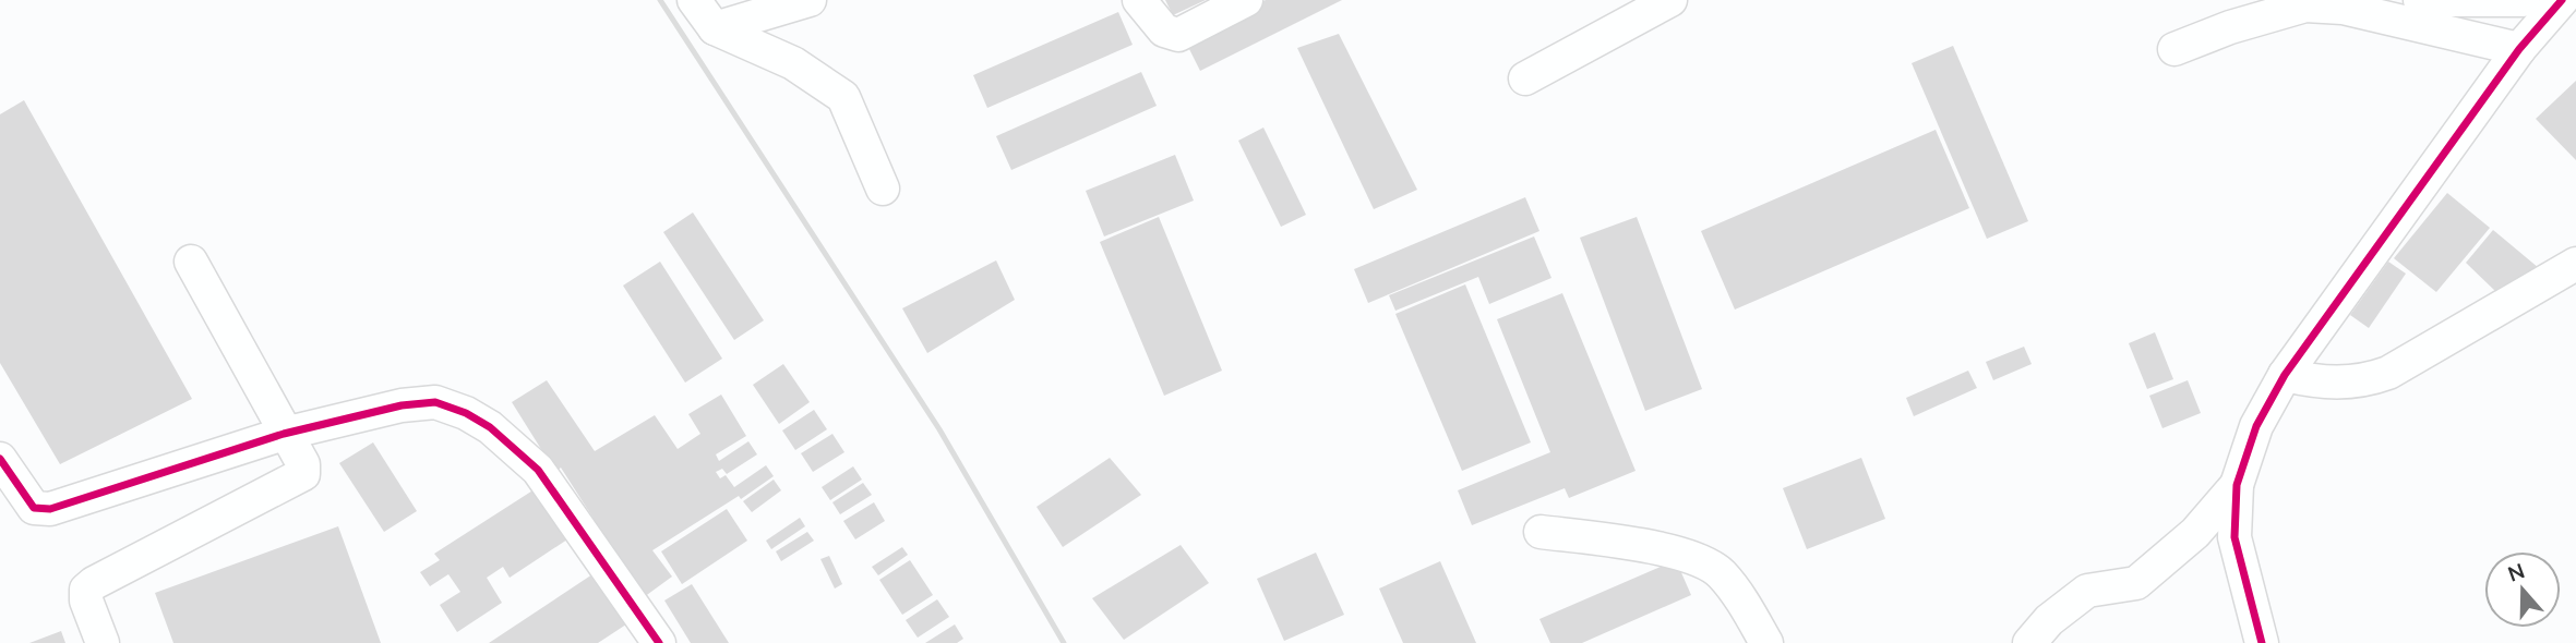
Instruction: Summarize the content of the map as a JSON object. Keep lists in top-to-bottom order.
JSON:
{
  "north": "top"
}
